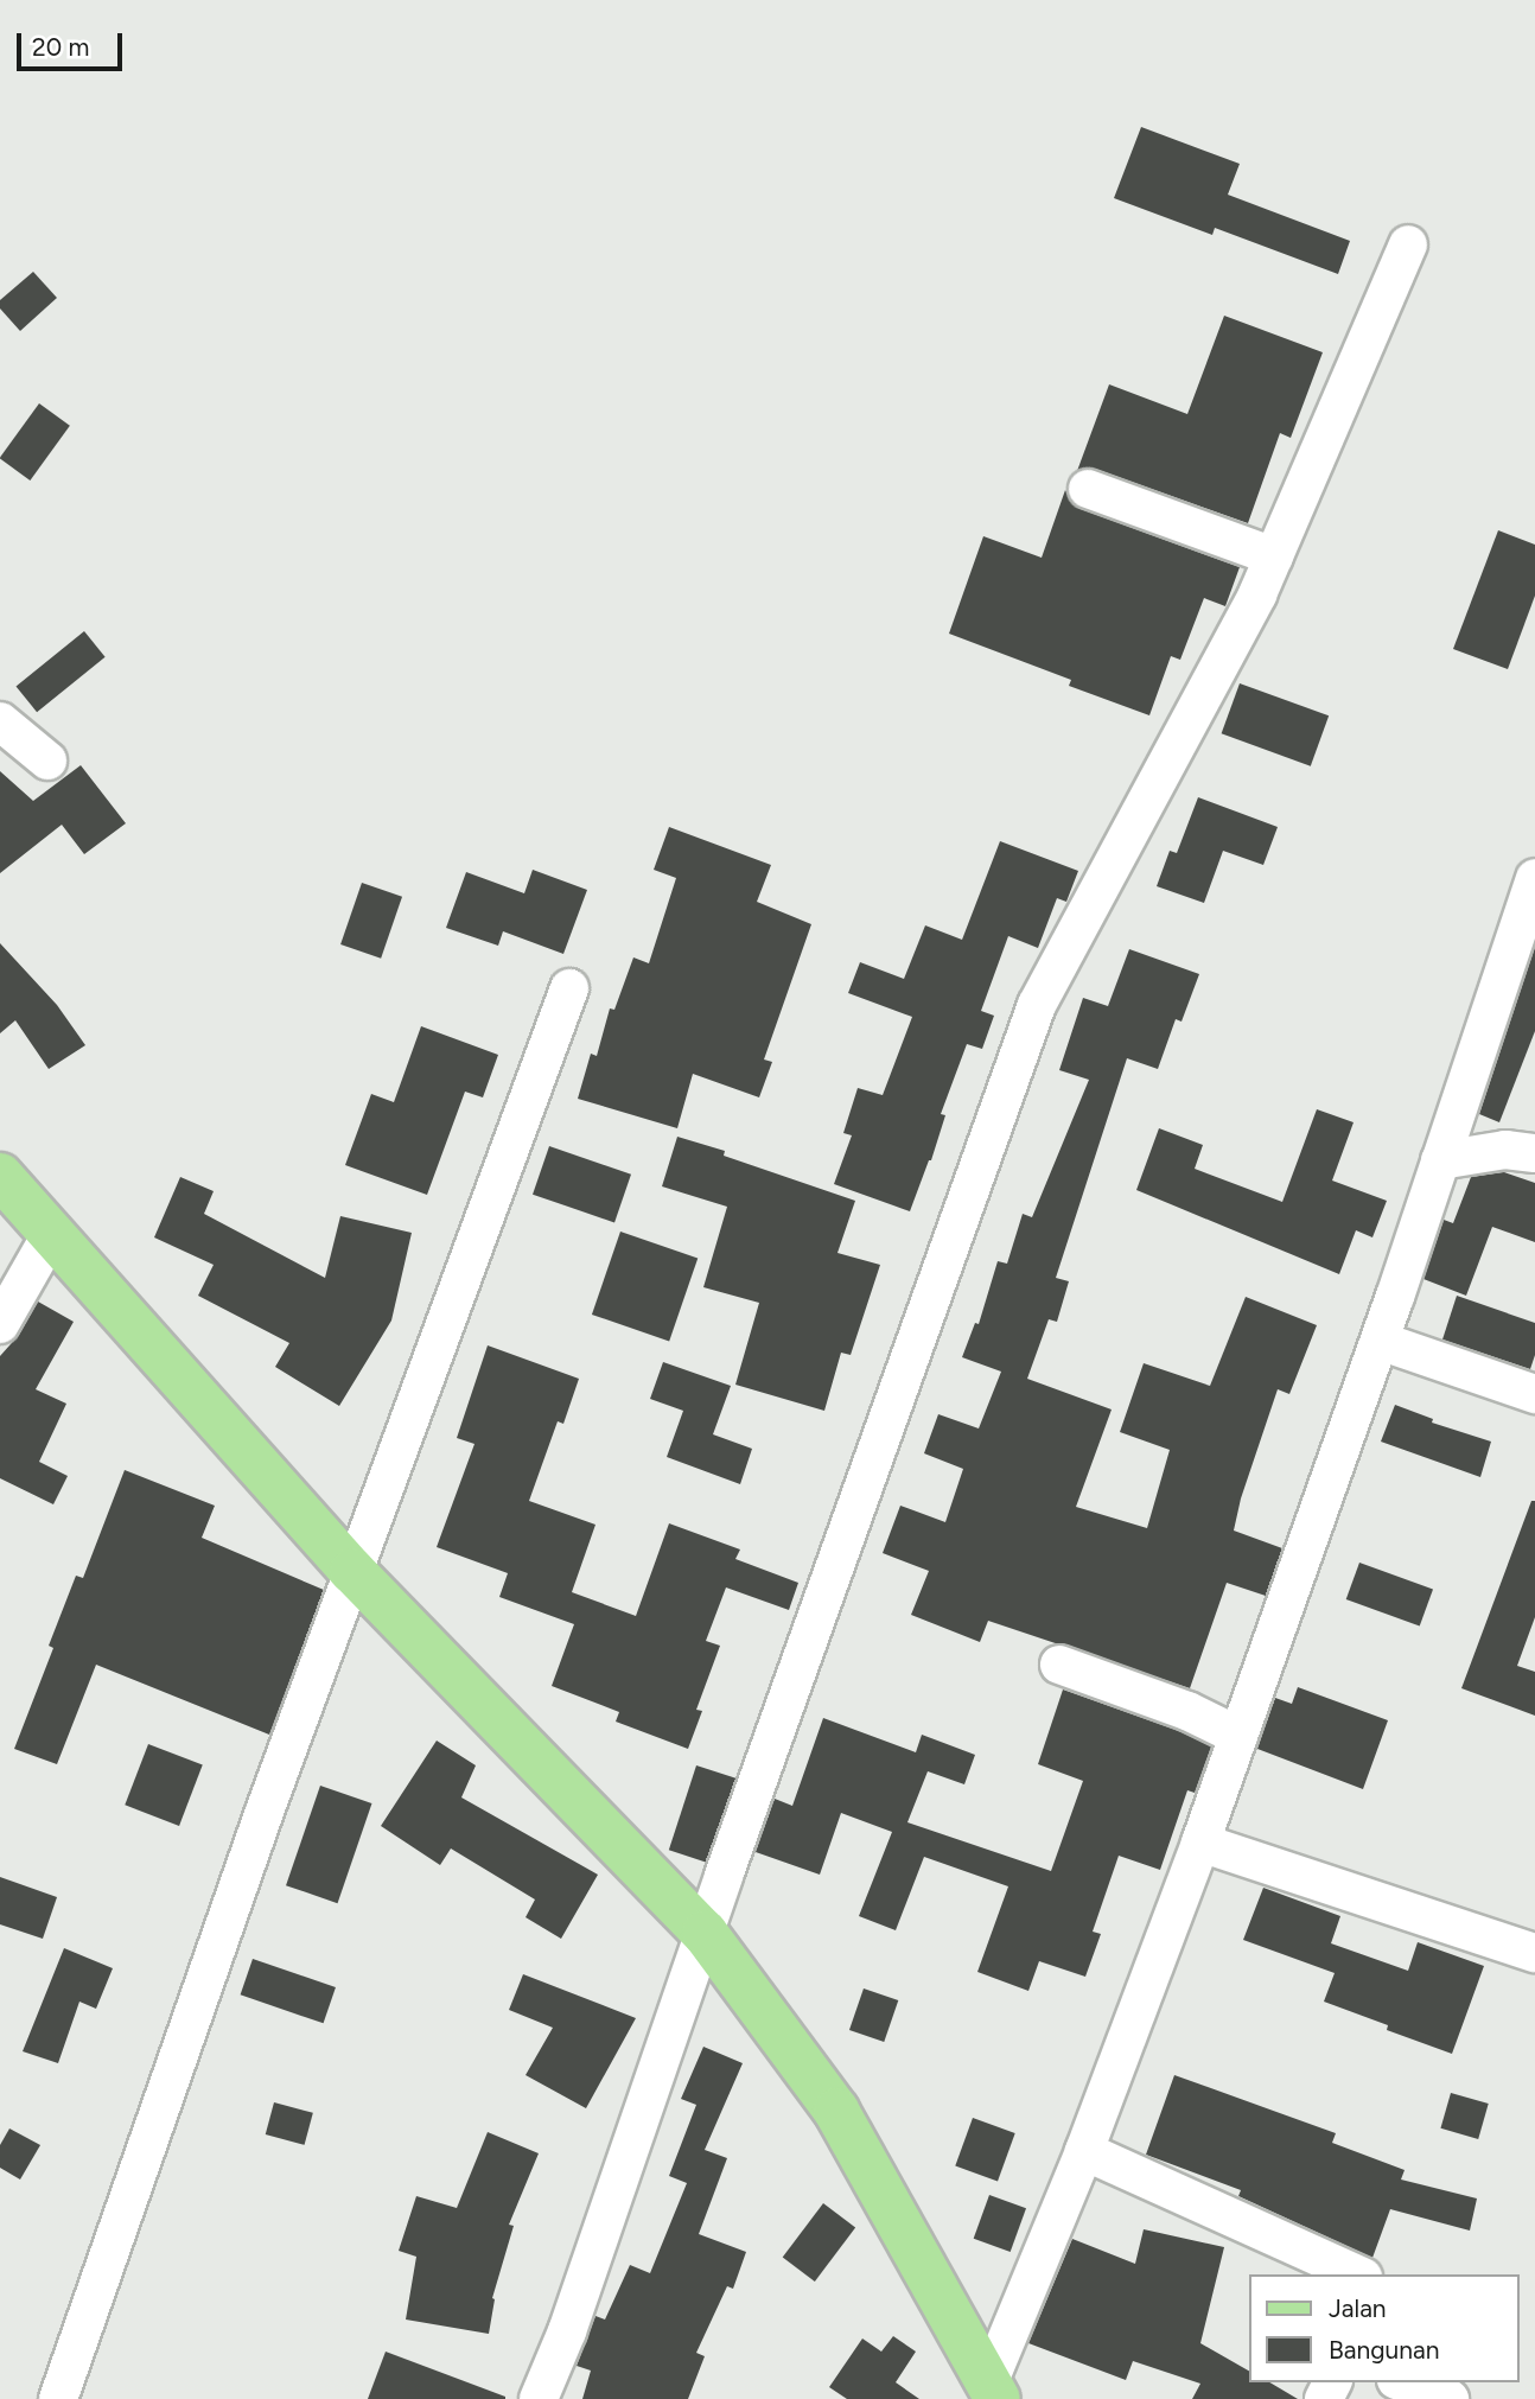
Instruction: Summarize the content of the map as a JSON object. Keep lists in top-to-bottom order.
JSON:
{
  "legend": ["Jalan", "Bangunan"],
  "scale_bar": "20 m"
}
